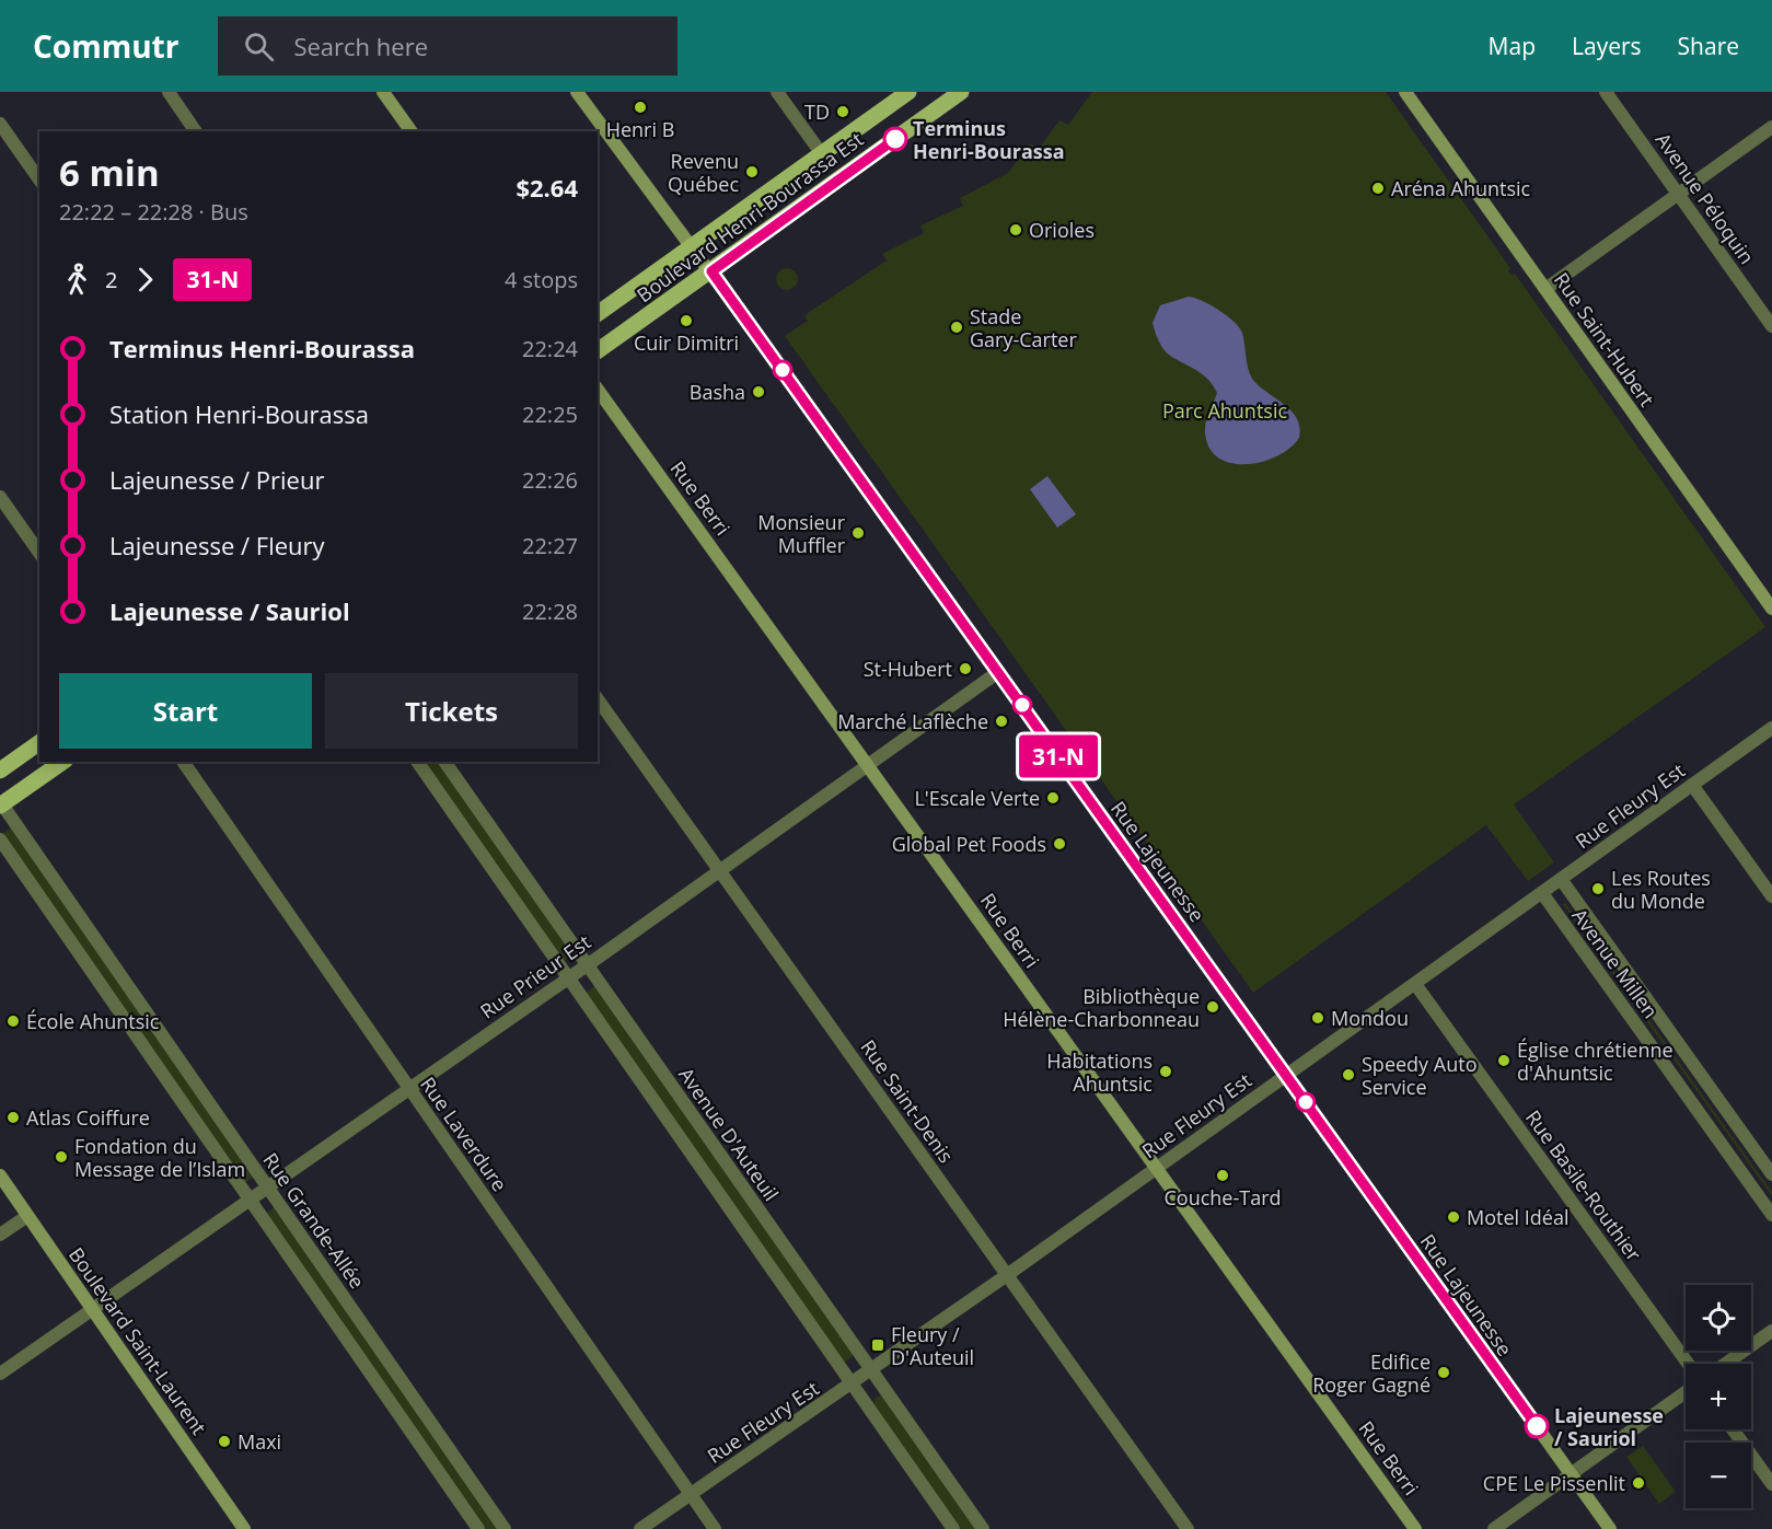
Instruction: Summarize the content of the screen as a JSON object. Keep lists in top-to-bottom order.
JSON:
{
  "streets": {
    "main road": [
      "Boulevard Henri-Bourassa Est",
      "Rue Saint-Hubert",
      "Rue Berri",
      "Rue Lajeunesse",
      "Boulevard Saint-Laurent"
    ],
    "street": [
      "Avenue Péloquin",
      "Rue Fleury Est",
      "Avenue Millen",
      "Rue Prieur Est",
      "Rue Saint-Denis",
      "Rue Laverdure",
      "Avenue D'Auteuil",
      "Rue Basile-Routhier",
      "Rue Grande-Allée"
    ]
  },
  "crossings": [
    ["Boulevard Henri-Bourassa Est", "Rue Lajeunesse"],
    ["Rue Berri", "Rue Fleury Est"],
    ["Rue Berri", "Rue Prieur Est"],
    ["Rue Fleury Est", "Rue Lajeunesse"],
    ["Rue Fleury Est", "Avenue Millen"],
    ["Rue Fleury Est", "Rue Saint-Denis"],
    ["Rue Fleury Est", "Rue Laverdure"],
    ["Rue Fleury Est", "Avenue D'Auteuil"],
    ["Rue Fleury Est", "Rue Basile-Routhier"],
    ["Rue Lajeunesse", "Rue Prieur Est"],
    ["Rue Prieur Est", "Rue Saint-Denis"],
    ["Rue Prieur Est", "Rue Laverdure"],
    ["Rue Prieur Est", "Avenue D'Auteuil"],
    ["Rue Prieur Est", "Rue Grande-Allée"],
    ["Rue Prieur Est", "Boulevard Saint-Laurent"]
  ],
  "parks": ["Parc Ahuntsic"],
  "places": {
    "other": [
      "Henri B",
      "TD",
      "Terminus Henri-Bourassa",
      "Revenu Québec",
      "Aréna Ahuntsic",
      "Orioles",
      "Cuir Dimitri",
      "Stade Gary-Carter",
      "Basha",
      "Monsieur Muffler",
      "St-Hubert",
      "Marché Laflèche",
      "L'Escale Verte",
      "Global Pet Foods",
      "Les Routes du Monde",
      "Bibliothèque Hélène-Charbonneau",
      "Mondou",
      "École Ahuntsic",
      "Église chrétienne d'Ahuntsic",
      "Habitations Ahuntsic",
      "Speedy Auto Service",
      "Atlas Coiffure",
      "Fondation du Message de l’Islam",
      "Couche-Tard",
      "Motel Idéal",
      "Edifice Roger Gagné",
      "Lajeunesse / Sauriol",
      "Maxi",
      "CPE Le Pissenlit"
    ],
    "transit": ["Fleury / D'Auteuil"]
  },
  "lines": ["bus line 31-N"],
  "page": {
    "header": "Commutr",
    "search": "Search here",
    "nav": ["Map", "Layers", "Share"],
    "on_map": "31-N",
    "heading": ["6 min", "22:22 – 22:28 · Bus", "$2.64"],
    "legs": ["2", "31-N", "4 stops"],
    "list": [
      {
        "name": "Terminus Henri-Bourassa",
        "value": "22:24"
      },
      {
        "name": "Station Henri-Bourassa",
        "value": "22:25"
      },
      {
        "name": "Lajeunesse / Prieur",
        "value": "22:26"
      },
      {
        "name": "Lajeunesse / Fleury",
        "value": "22:27"
      },
      {
        "name": "Lajeunesse / Sauriol",
        "value": "22:28"
      }
    ],
    "buttons": ["Start", "Tickets"],
    "map_buttons": ["+", "−"]
  }
}
